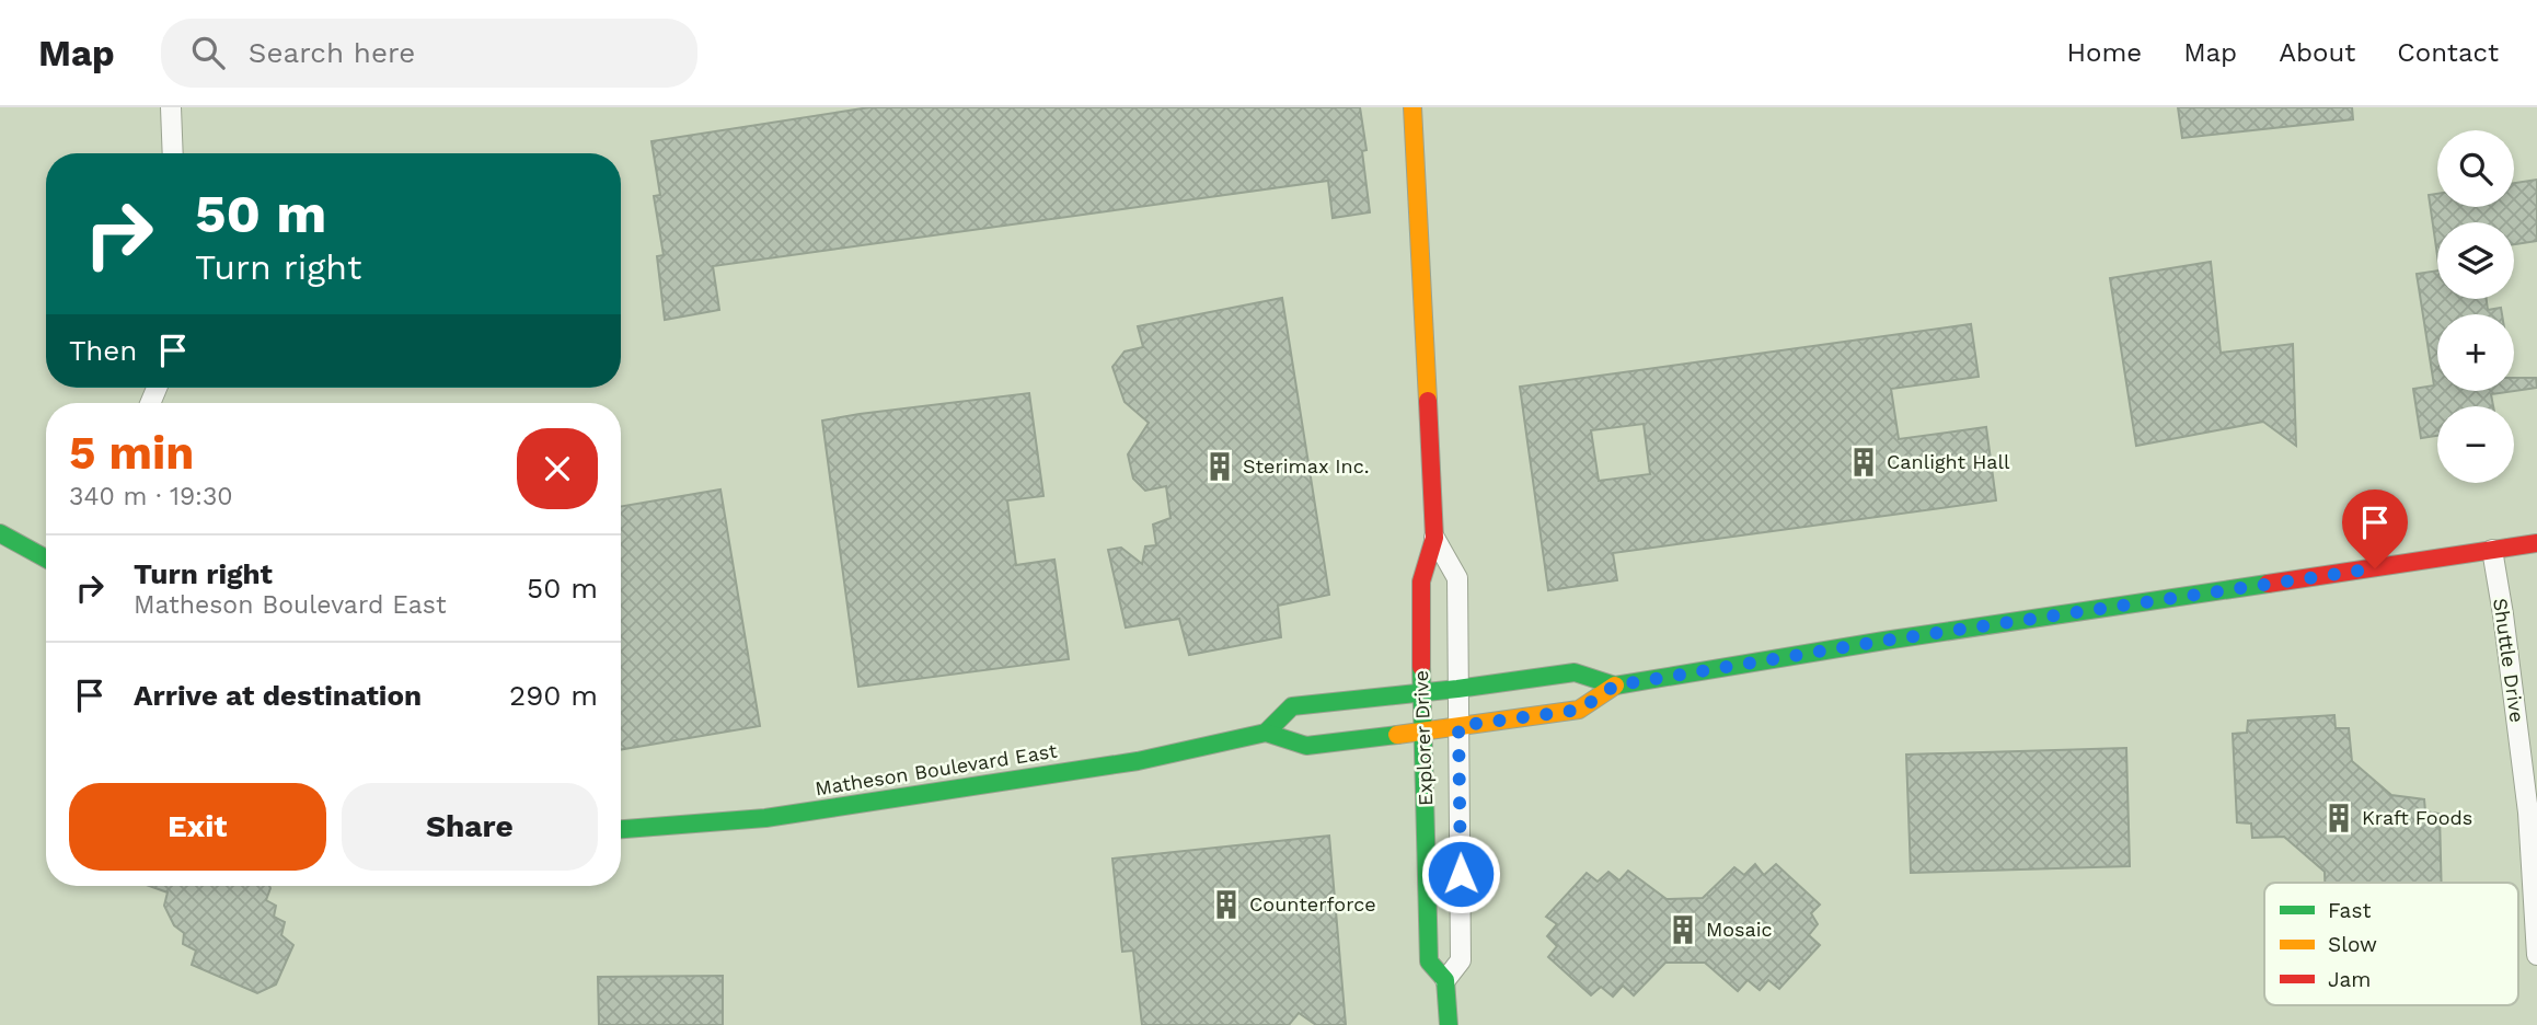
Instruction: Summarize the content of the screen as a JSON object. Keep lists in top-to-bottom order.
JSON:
{
  "streets": {
    "street": ["Shuttle Drive", "Explorer Drive", "Matheson Boulevard East"]
  },
  "places": {
    "building": [
      "Canlight Hall",
      "Sterimax Inc.",
      "Kraft Foods",
      "Counterforce",
      "Mosaic"
    ]
  },
  "legend": ["Fast", "Slow", "Jam"],
  "page": {
    "header": "Map",
    "search": "Search here",
    "nav": [
      "Home",
      "Map",
      "About",
      "Contact"
    ],
    "map_buttons": ["+", "−"],
    "turn": ["50 m", "Turn right"],
    "then": "Then",
    "heading": ["5 min", "340 m · 19:30"],
    "list": [
      {
        "name": "Turn right",
        "note": "Matheson Boulevard East",
        "value": "50 m"
      },
      {
        "name": "Arrive at destination",
        "value": "290 m"
      }
    ],
    "buttons": ["Exit", "Share"]
  }
}
